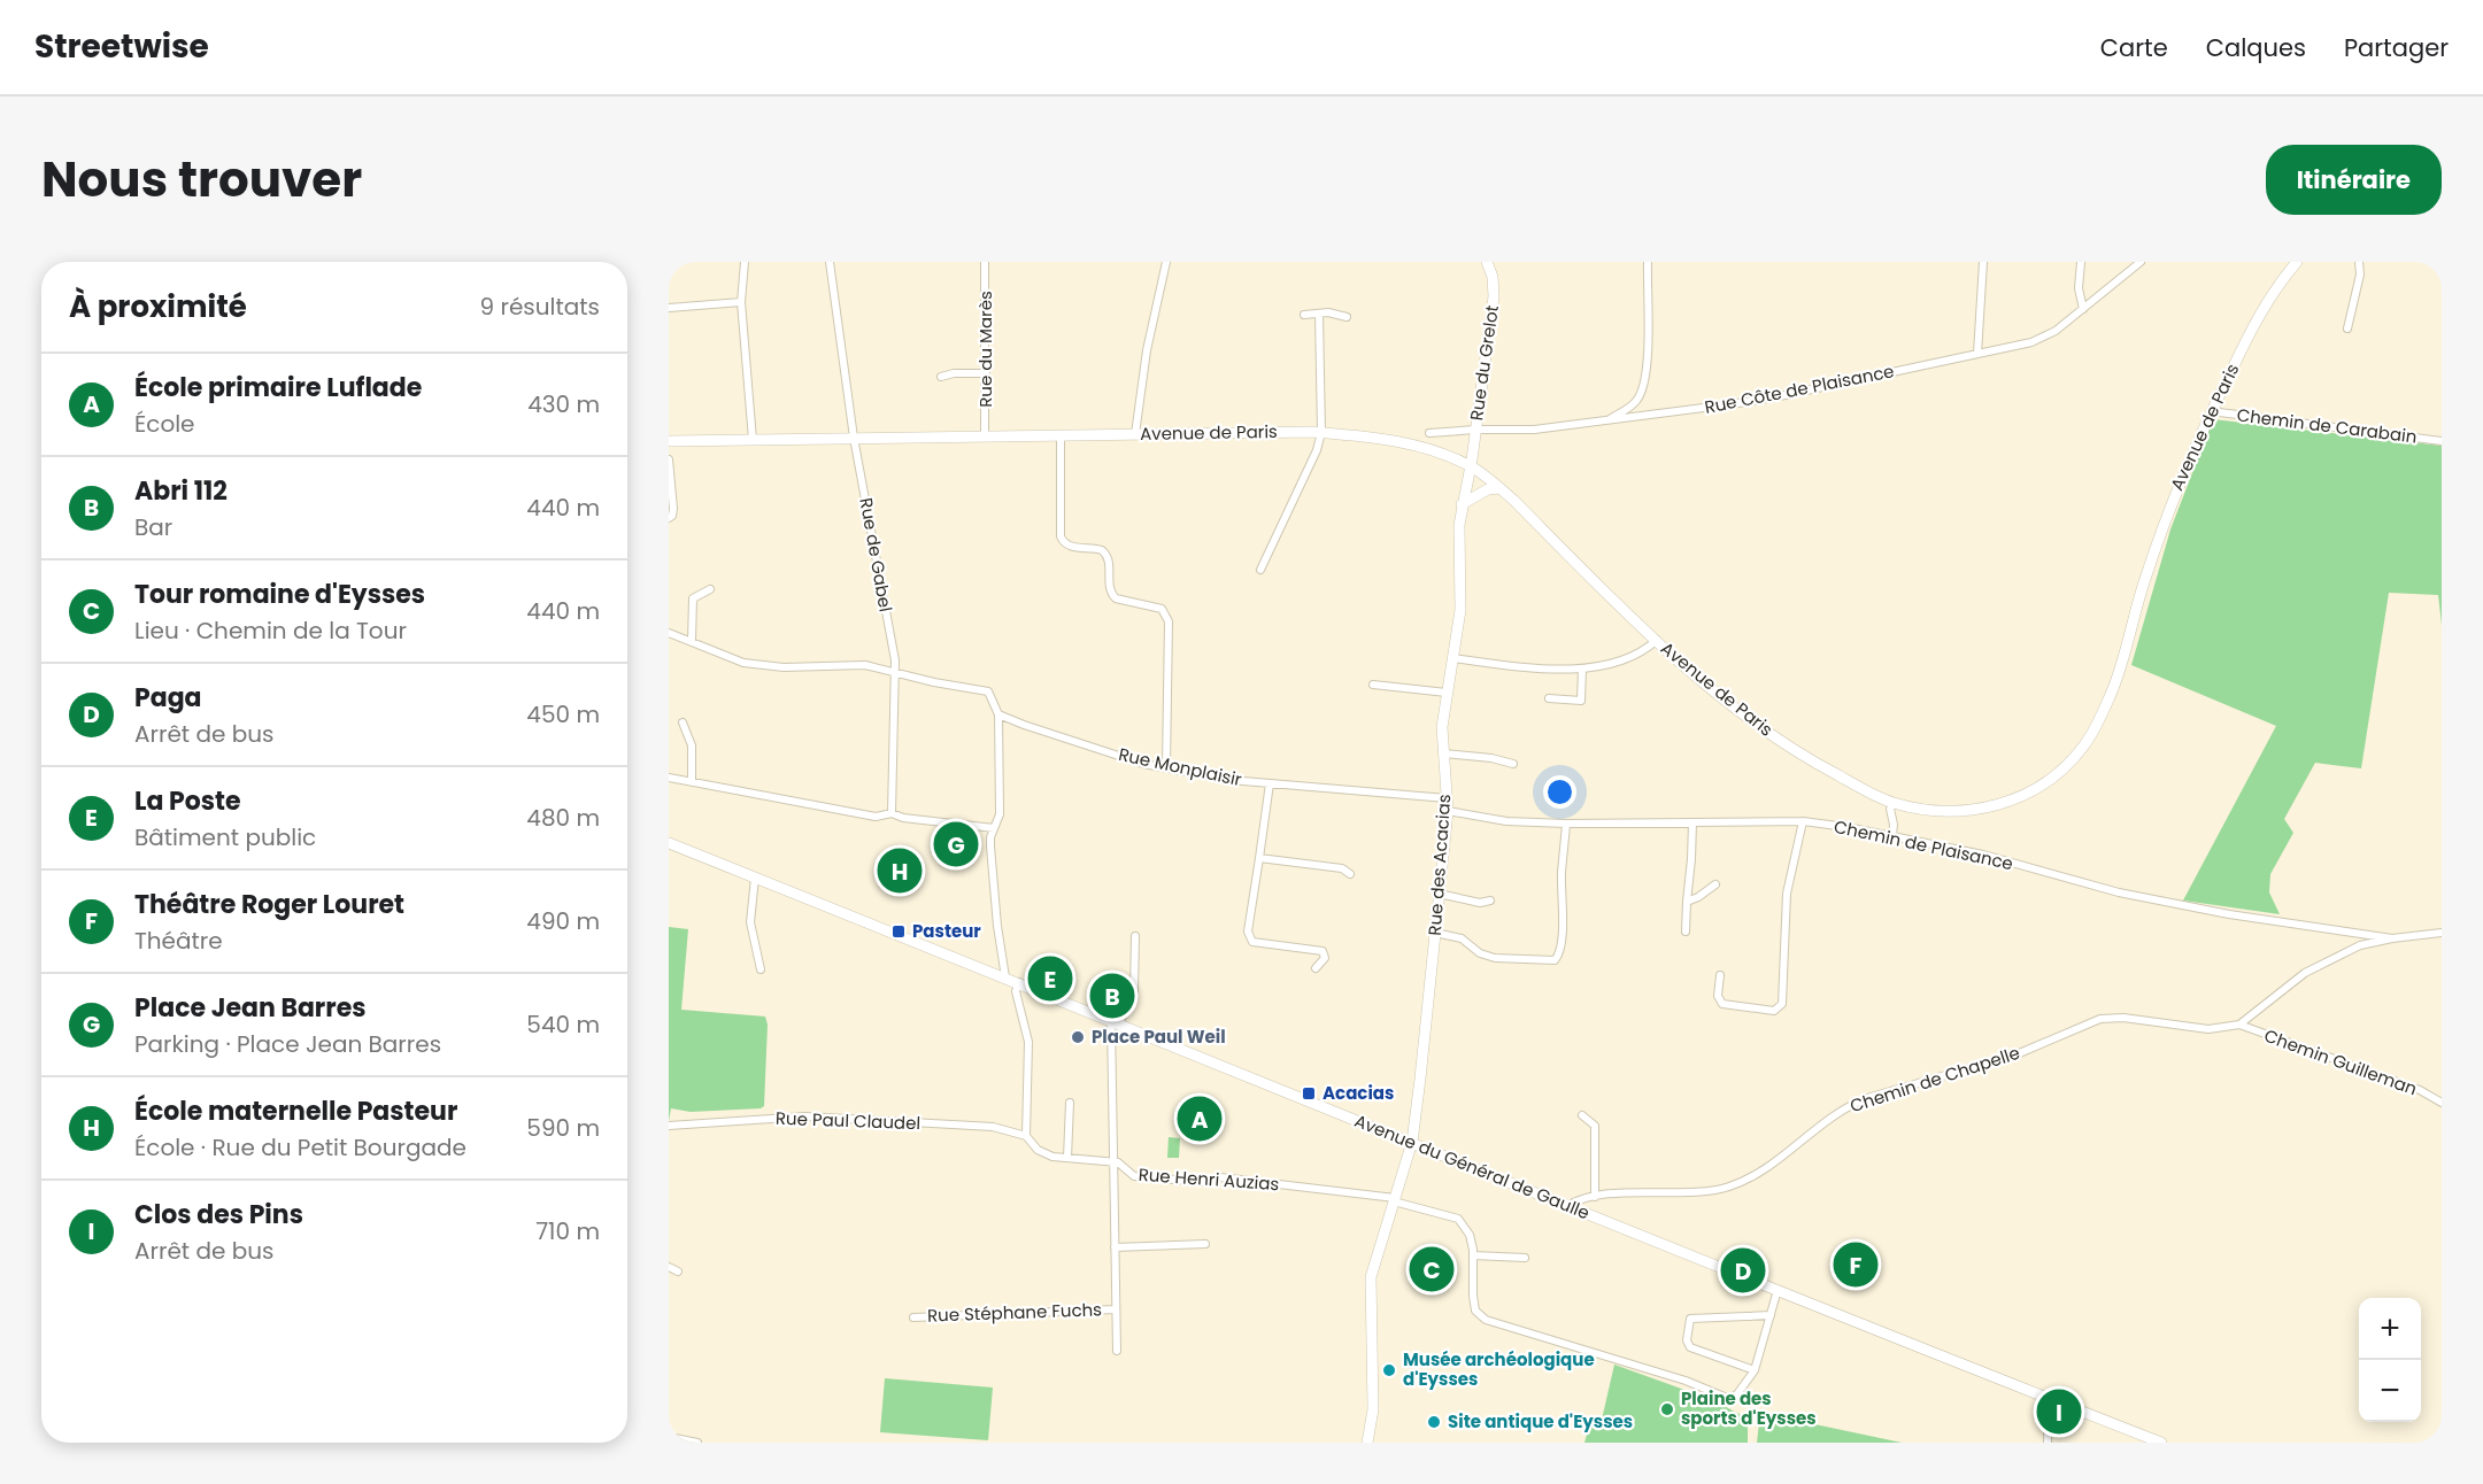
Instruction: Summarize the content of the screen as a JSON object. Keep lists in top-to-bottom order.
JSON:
{
  "streets": {
    "main road": [
      "Rue du Grelot",
      "Avenue de Paris",
      "Rue des Acacias",
      "Avenue du Général de Gaulle"
    ],
    "street": [
      "Rue du Marès",
      "Rue Côte de Plaisance",
      "Chemin de Carabain",
      "Rue de Gabel",
      "Rue Monplaisir",
      "Chemin de Plaisance",
      "Chemin Guilleman",
      "Chemin de Chapelle",
      "Rue Paul Claudel",
      "Rue Henri Auzias",
      "Rue Stéphane Fuchs"
    ]
  },
  "crossings": [
    ["Rue du Marès", "Avenue de Paris"],
    ["Rue du Grelot", "Rue Côte de Plaisance"],
    ["Rue du Grelot", "Avenue de Paris"],
    ["Rue du Grelot", "Rue des Acacias"],
    ["Chemin de Carabain", "Avenue de Paris"],
    ["Avenue de Paris", "Rue de Gabel"],
    ["Avenue de Paris", "Rue des Acacias"],
    ["Rue Monplaisir", "Rue des Acacias"],
    ["Chemin de Plaisance", "Rue des Acacias"],
    ["Rue des Acacias", "Avenue du Général de Gaulle"],
    ["Rue des Acacias", "Rue Henri Auzias"],
    ["Chemin Guilleman", "Chemin de Chapelle"],
    ["Chemin de Chapelle", "Avenue du Général de Gaulle"],
    ["Rue Paul Claudel", "Rue Henri Auzias"]
  ],
  "places": {
    "transit": ["Pasteur", "Acacias"],
    "other": [
      "Place Paul Weil",
      "Musée archéologique d'Eysses",
      "Plaine des sports d'Eysses",
      "Site antique d'Eysses"
    ]
  },
  "page": {
    "header": "Streetwise",
    "nav": ["Carte", "Calques", "Partager"],
    "title": "Nous trouver",
    "buttons": "Itinéraire",
    "heading": ["À proximité", "9 résultats"],
    "list": [
      {
        "mark": "A",
        "name": "École primaire Luflade",
        "note": "École",
        "value": "430 m"
      },
      {
        "mark": "B",
        "name": "Abri 112",
        "note": "Bar",
        "value": "440 m"
      },
      {
        "mark": "C",
        "name": "Tour romaine d'Eysses",
        "note": "Lieu · Chemin de la Tour",
        "value": "440 m"
      },
      {
        "mark": "D",
        "name": "Paga",
        "note": "Arrêt de bus",
        "value": "450 m"
      },
      {
        "mark": "E",
        "name": "La Poste",
        "note": "Bâtiment public",
        "value": "480 m"
      },
      {
        "mark": "F",
        "name": "Théâtre Roger Louret",
        "note": "Théâtre",
        "value": "490 m"
      },
      {
        "mark": "G",
        "name": "Place Jean Barres",
        "note": "Parking · Place Jean Barres",
        "value": "540 m"
      },
      {
        "mark": "H",
        "name": "École maternelle Pasteur",
        "note": "École · Rue du Petit Bourgade",
        "value": "590 m"
      },
      {
        "mark": "I",
        "name": "Clos des Pins",
        "note": "Arrêt de bus",
        "value": "710 m"
      }
    ],
    "pins": [
      "G",
      "H",
      "E",
      "B",
      "A",
      "F",
      "C",
      "D",
      "I"
    ],
    "map_buttons": ["+", "−"]
  }
}
